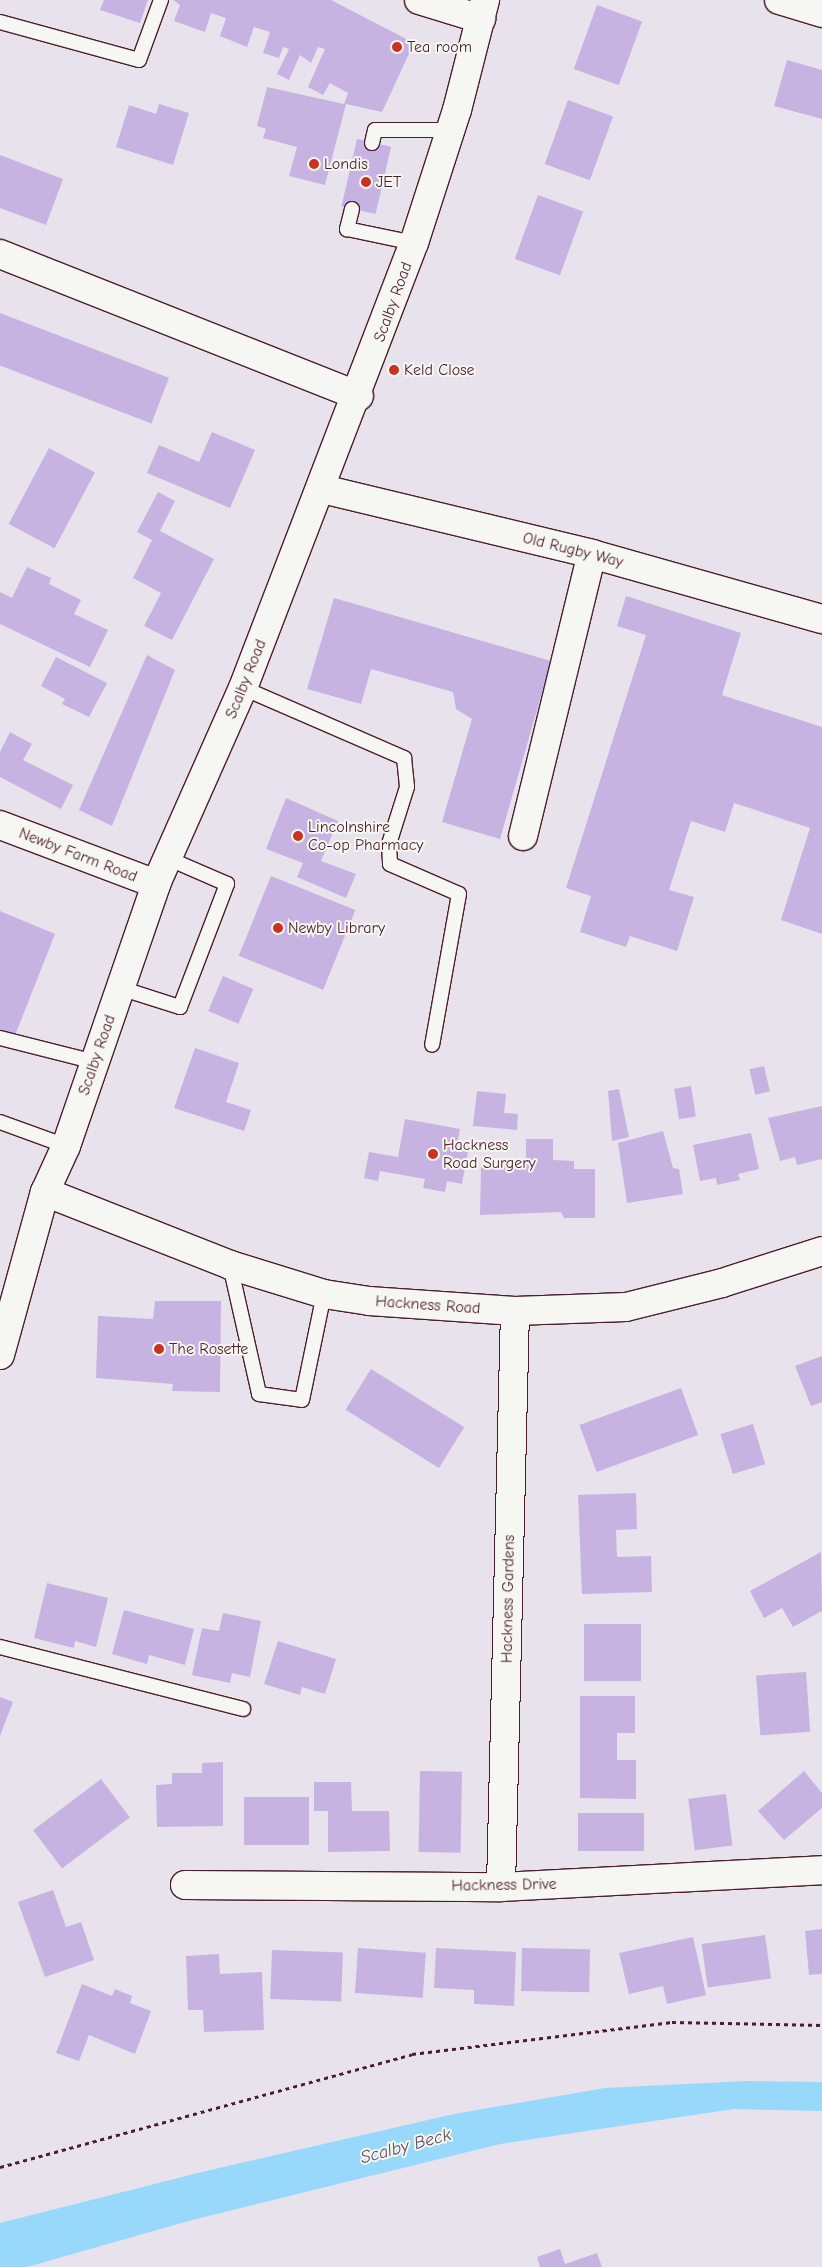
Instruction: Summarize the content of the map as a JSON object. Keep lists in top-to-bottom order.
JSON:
{
  "streets": {
    "main road": [
      "Scalby Road",
      "Old Rugby Way",
      "Newby Farm Road",
      "Hackness Road",
      "Hackness Gardens",
      "Hackness Drive"
    ]
  },
  "crossings": [
    ["Scalby Road", "Old Rugby Way"],
    ["Scalby Road", "Newby Farm Road"],
    ["Scalby Road", "Hackness Road"],
    ["Hackness Road", "Hackness Gardens"],
    ["Hackness Gardens", "Hackness Drive"]
  ],
  "water": ["Scalby Beck"],
  "places": [
    "Tea room",
    "Londis",
    "JET",
    "Keld Close",
    "Lincolnshire Co-op Pharmacy",
    "Newby Library",
    "Hackness Road Surgery",
    "The Rosette"
  ]
}
